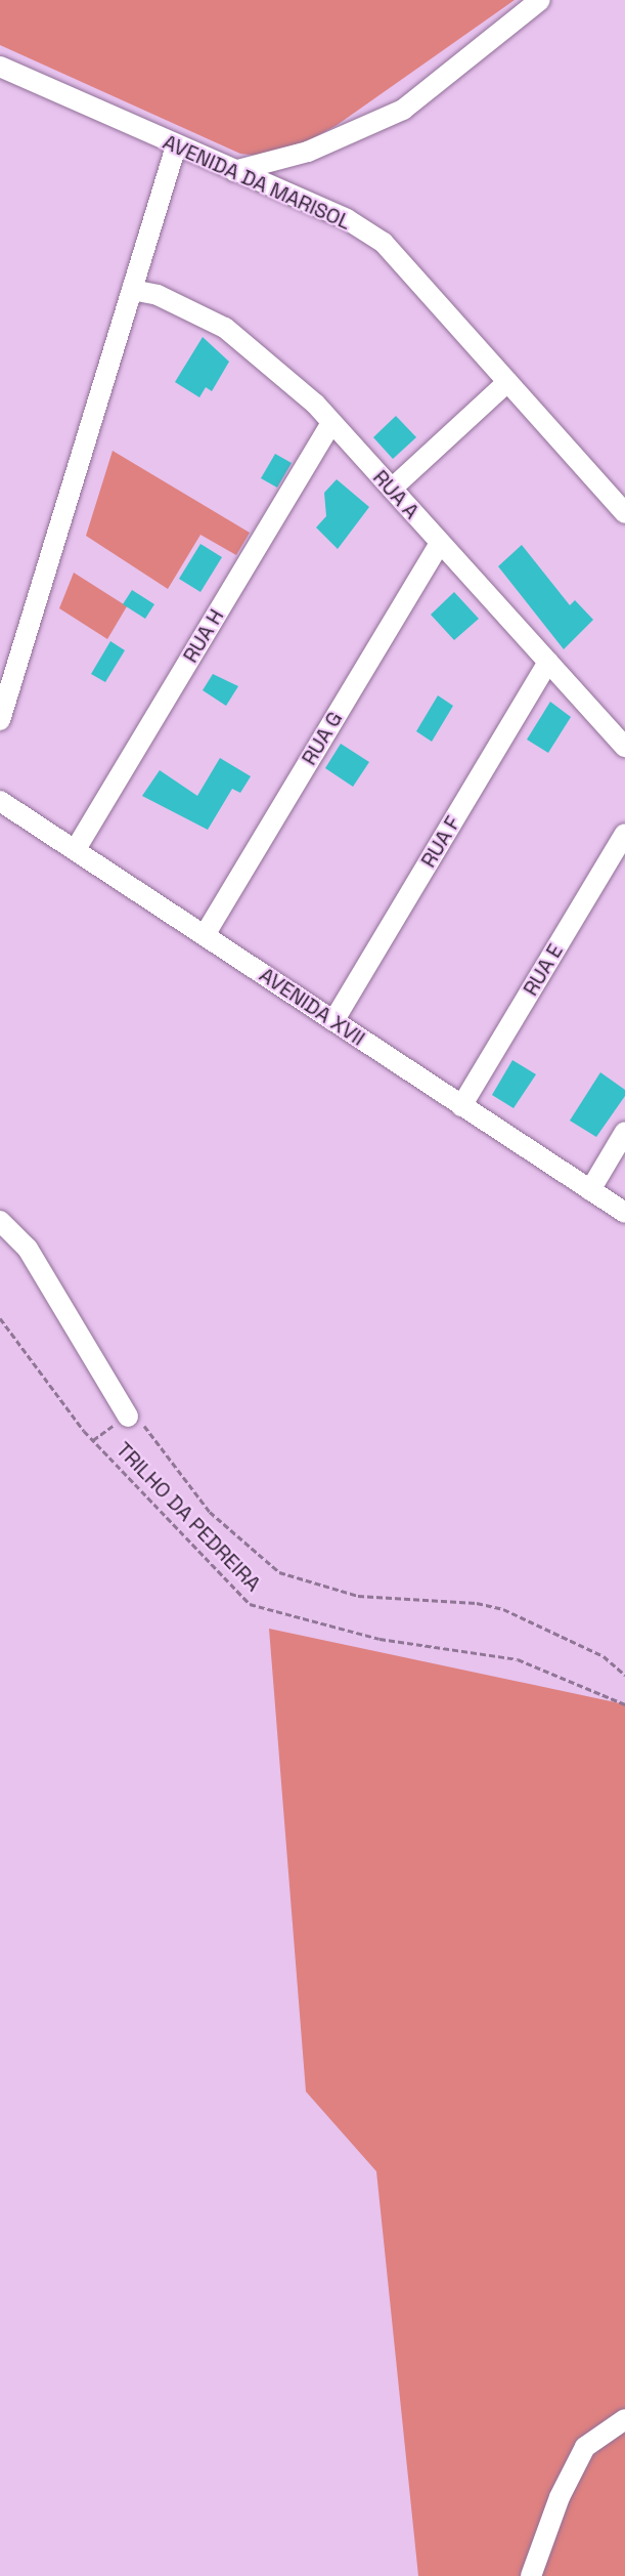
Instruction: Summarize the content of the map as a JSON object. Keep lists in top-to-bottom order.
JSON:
{
  "streets": {
    "street": [
      "AVENIDA DA MARISOL",
      "RUA A",
      "RUA H",
      "RUA G",
      "RUA F",
      "RUA E",
      "AVENIDA XVII"
    ],
    "path": ["TRILHO DA PEDREIRA"]
  },
  "crossings": [
    ["RUA A", "RUA H"],
    ["RUA A", "RUA G"],
    ["RUA A", "RUA F"],
    ["RUA H", "AVENIDA XVII"],
    ["RUA G", "AVENIDA XVII"],
    ["RUA F", "AVENIDA XVII"],
    ["RUA E", "AVENIDA XVII"]
  ]
}
